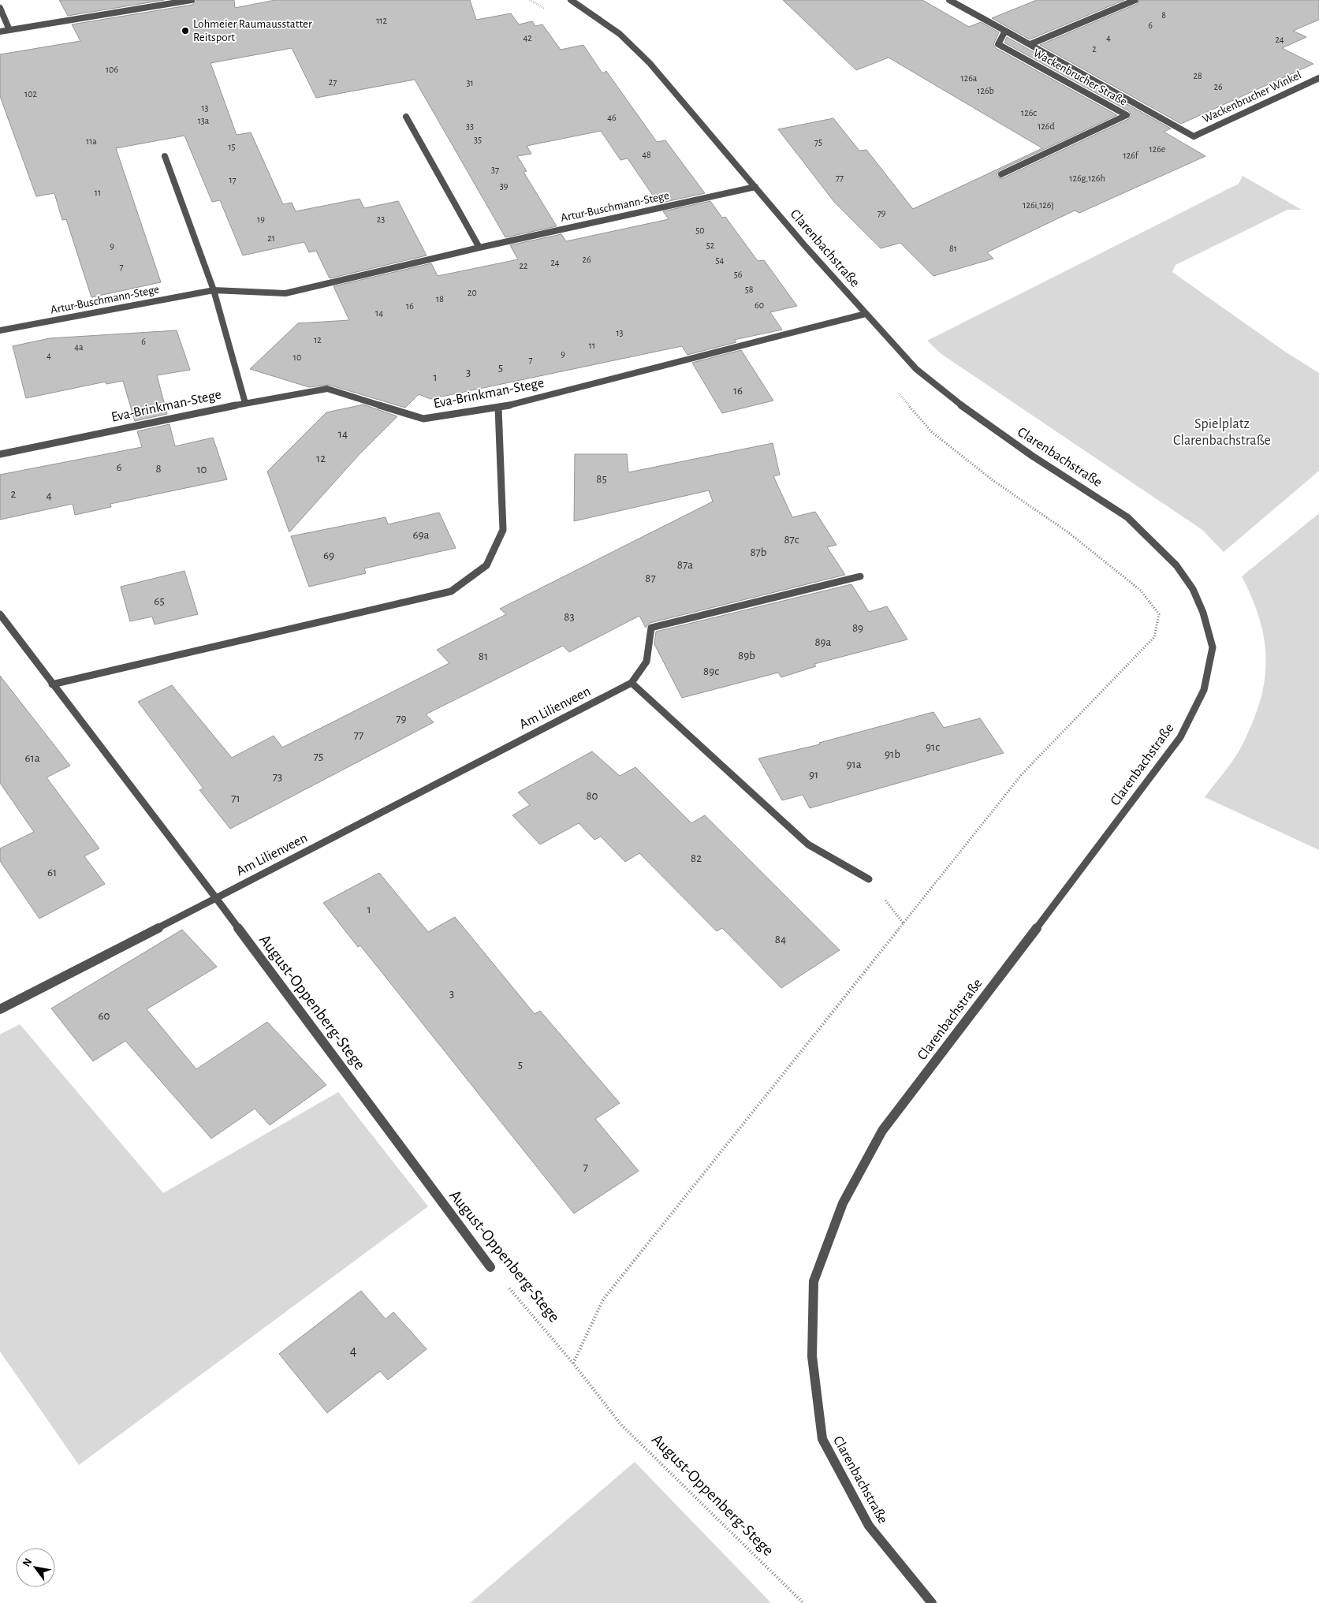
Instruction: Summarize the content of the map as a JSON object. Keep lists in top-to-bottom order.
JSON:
{
  "streets": {
    "street": [
      "Wackenbrucher Straße",
      "Wackenbrucher Winkel",
      "Artur-Buschmann-Stege",
      "Clarenbachstraße",
      "Eva-Brinkman-Stege",
      "Am Lilienveen",
      "August-Oppenberg-Stege"
    ]
  },
  "crossings": [
    ["Wackenbrucher Straße", "Wackenbrucher Winkel"],
    ["Artur-Buschmann-Stege", "Clarenbachstraße"],
    ["Clarenbachstraße", "Eva-Brinkman-Stege"],
    ["Am Lilienveen", "August-Oppenberg-Stege"]
  ],
  "parks": ["Spielplatz Clarenbachstraße"],
  "places": ["Lohmeier Raumausstatter Reitsport"],
  "house_numbers": [
    "8",
    "112",
    "6",
    "42",
    "4",
    "24",
    "2",
    "106",
    "28",
    "126a",
    "27",
    "31",
    "26",
    "126b",
    "102",
    "13",
    "126c",
    "46",
    "13a",
    "33",
    "126d",
    "35",
    "11a",
    "75",
    "15",
    "126e",
    "48",
    "126f",
    "37",
    "77",
    "126g,126h",
    "17",
    "39",
    "11",
    "126i,126j",
    "79",
    "19",
    "23",
    "50",
    "21",
    "52",
    "9",
    "81",
    "26",
    "54",
    "24",
    "22",
    "7",
    "56",
    "58",
    "20",
    "18",
    "60",
    "16",
    "14",
    "13",
    "12",
    "6",
    "11",
    "4a",
    "9",
    "4",
    "10",
    "7",
    "5",
    "3",
    "1",
    "16",
    "14",
    "12",
    "6",
    "8",
    "10",
    "85",
    "2",
    "4",
    "69a",
    "87c",
    "87b",
    "69",
    "87a",
    "87",
    "65",
    "83",
    "89",
    "89a",
    "89b",
    "81",
    "89c",
    "79",
    "77",
    "91c",
    "91b",
    "75",
    "61a",
    "91a",
    "91",
    "73",
    "80",
    "71",
    "82",
    "61",
    "1",
    "84",
    "3",
    "60",
    "5",
    "7",
    "4"
  ],
  "north": "top left"
}
